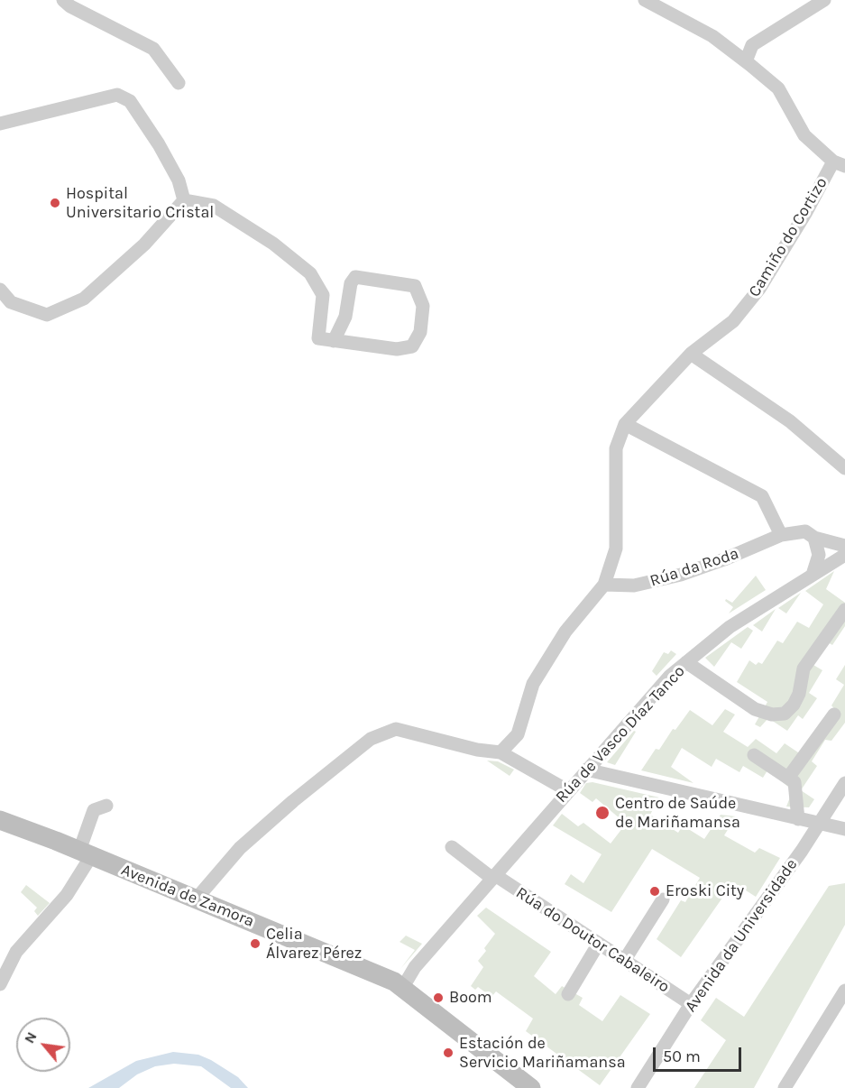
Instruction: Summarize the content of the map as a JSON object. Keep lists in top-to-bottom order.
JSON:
{
  "streets": {
    "street": [
      "Camiño do Cortizo",
      "Rúa da Roda",
      "Rúa de Vasco Díaz Tanco",
      "Avenida de Zamora",
      "Avenida da Universidade",
      "Rúa do Doutor Cabaleiro"
    ]
  },
  "crossings": [
    ["Rúa de Vasco Díaz Tanco", "Avenida de Zamora"],
    ["Rúa de Vasco Díaz Tanco", "Rúa do Doutor Cabaleiro"],
    ["Avenida da Universidade", "Rúa do Doutor Cabaleiro"]
  ],
  "places": [
    "Hospital Universitario Cristal",
    "Centro de Saúde de Mariñamansa",
    "Eroski City",
    "Celia Álvarez Pérez",
    "Boom",
    "Estación de Servicio Mariñamansa"
  ],
  "scale_bar": "50 m",
  "north": "top left"
}
